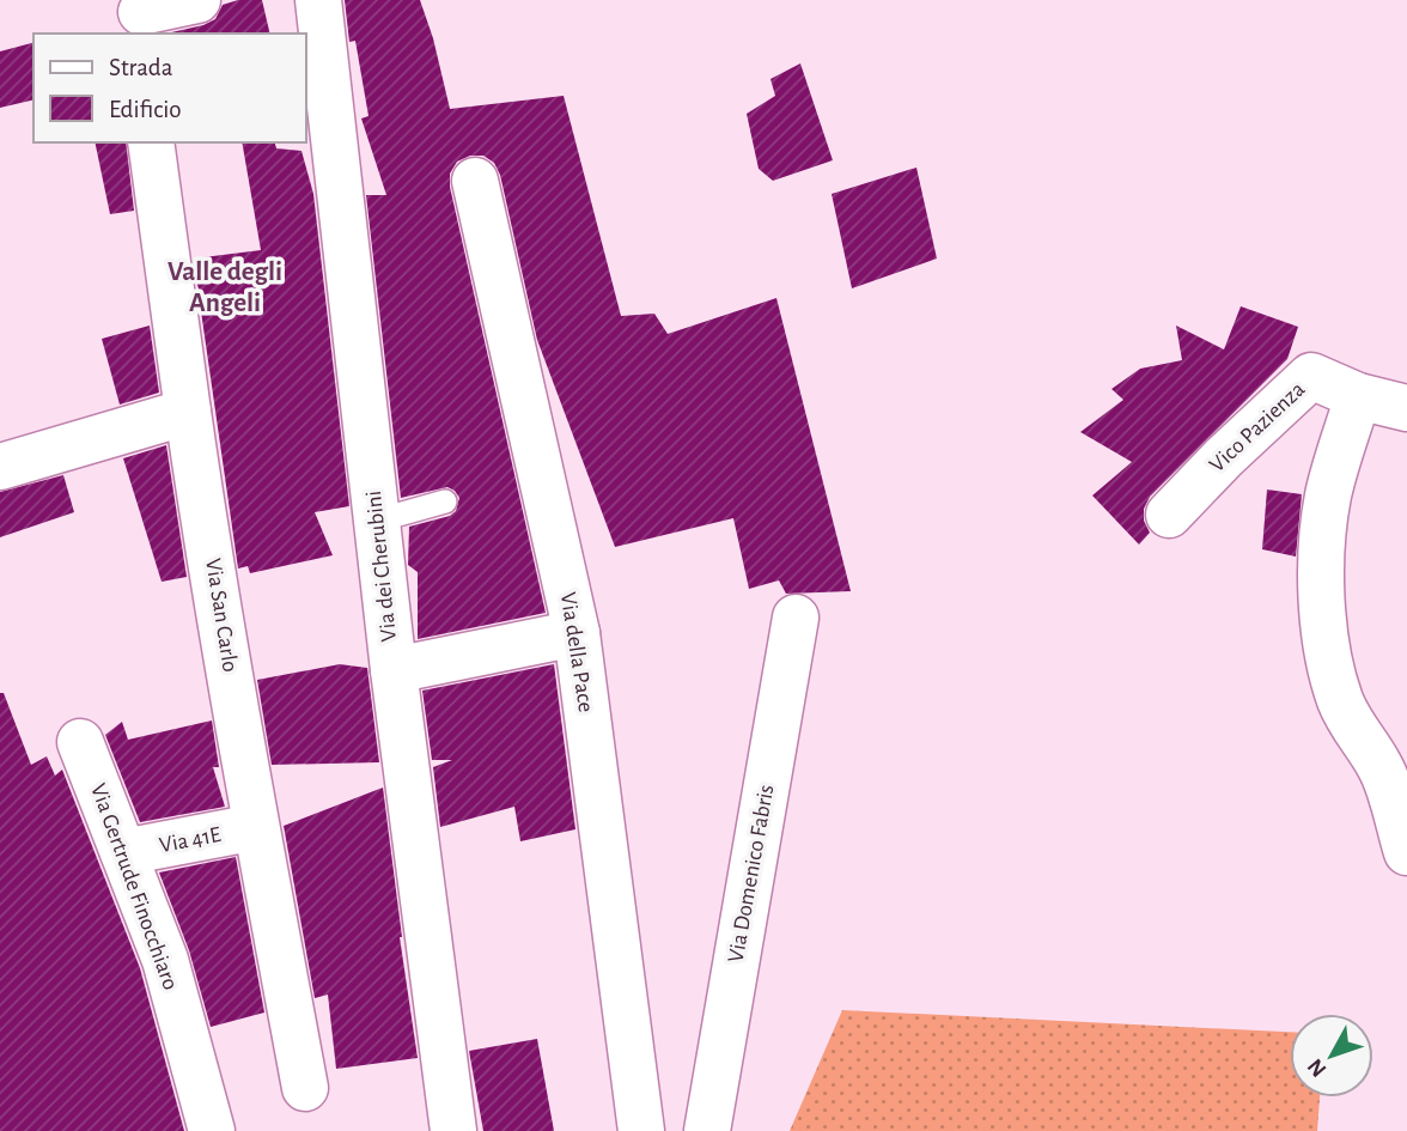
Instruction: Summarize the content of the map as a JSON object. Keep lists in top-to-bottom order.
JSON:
{
  "streets": {
    "street": [
      "Vico Pazienza",
      "Via dei Cherubini",
      "Via San Carlo",
      "Via della Pace",
      "Via 41E",
      "Via Domenico Fabris",
      "Via Gertrude Finocchiaro"
    ]
  },
  "crossings": [
    ["Via San Carlo", "Via 41E"],
    ["Via 41E", "Via Gertrude Finocchiaro"]
  ],
  "districts": ["Valle degli Angeli"],
  "legend": ["Strada", "Edificio"],
  "north": "bottom left"
}
